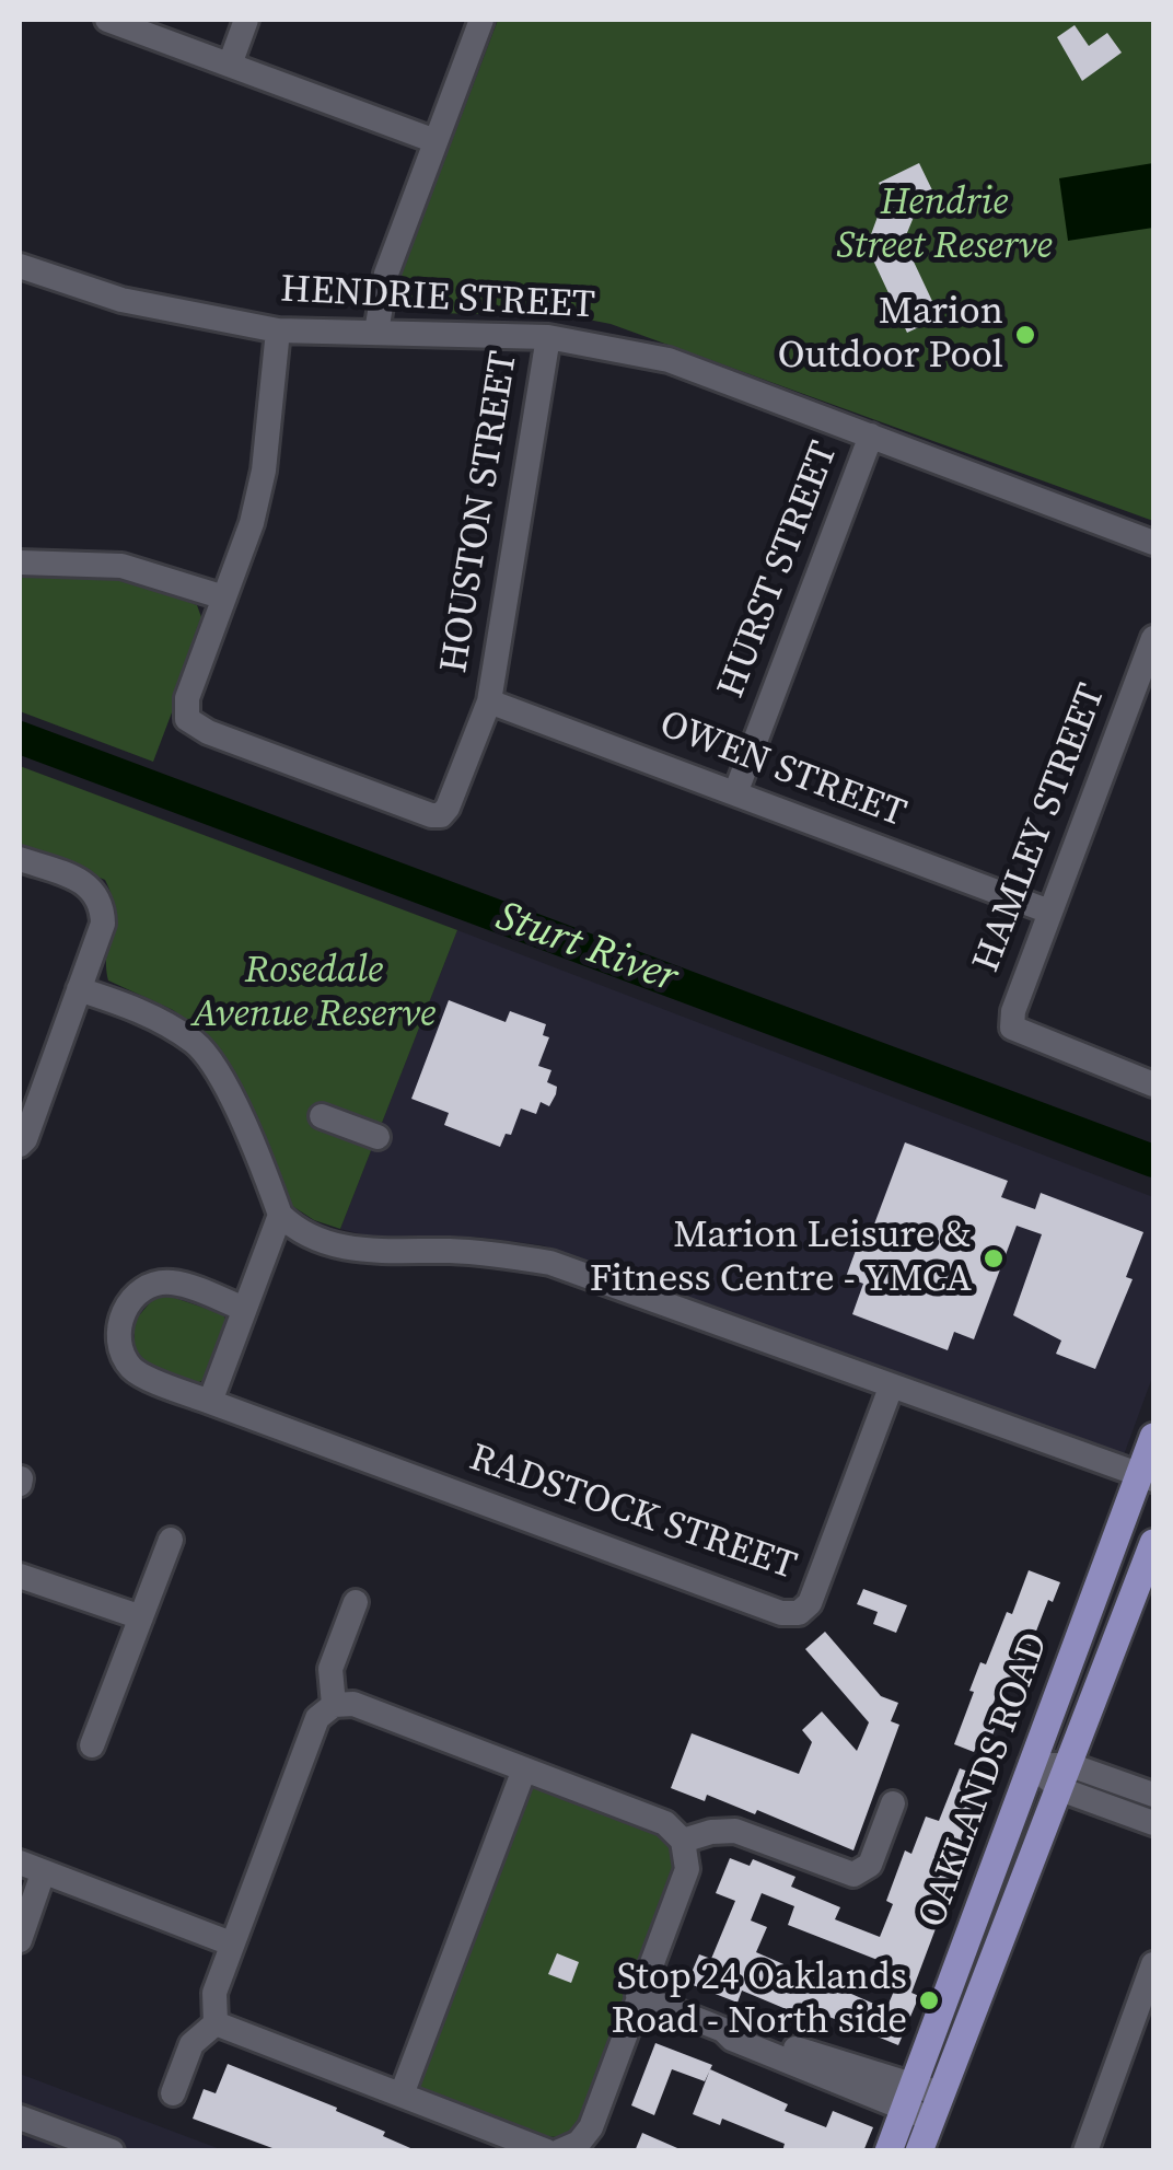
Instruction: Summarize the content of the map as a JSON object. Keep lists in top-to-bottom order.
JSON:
{
  "streets": {
    "main road": ["OAKLANDS ROAD"],
    "street": [
      "HENDRIE STREET",
      "HOUSTON STREET",
      "HURST STREET",
      "OWEN STREET",
      "HAMLEY STREET",
      "RADSTOCK STREET"
    ]
  },
  "crossings": [
    ["HENDRIE STREET", "HOUSTON STREET"],
    ["HENDRIE STREET", "HURST STREET"],
    ["HOUSTON STREET", "OWEN STREET"],
    ["HURST STREET", "OWEN STREET"],
    ["OWEN STREET", "HAMLEY STREET"]
  ],
  "water": ["Sturt River"],
  "parks": ["Hendrie Street Reserve", "Rosedale Avenue Reserve"],
  "places": ["Marion Outdoor Pool", "Marion Leisure & Fitness Centre - YMCA", "Stop 24 Oaklands Road - North side"]
}
